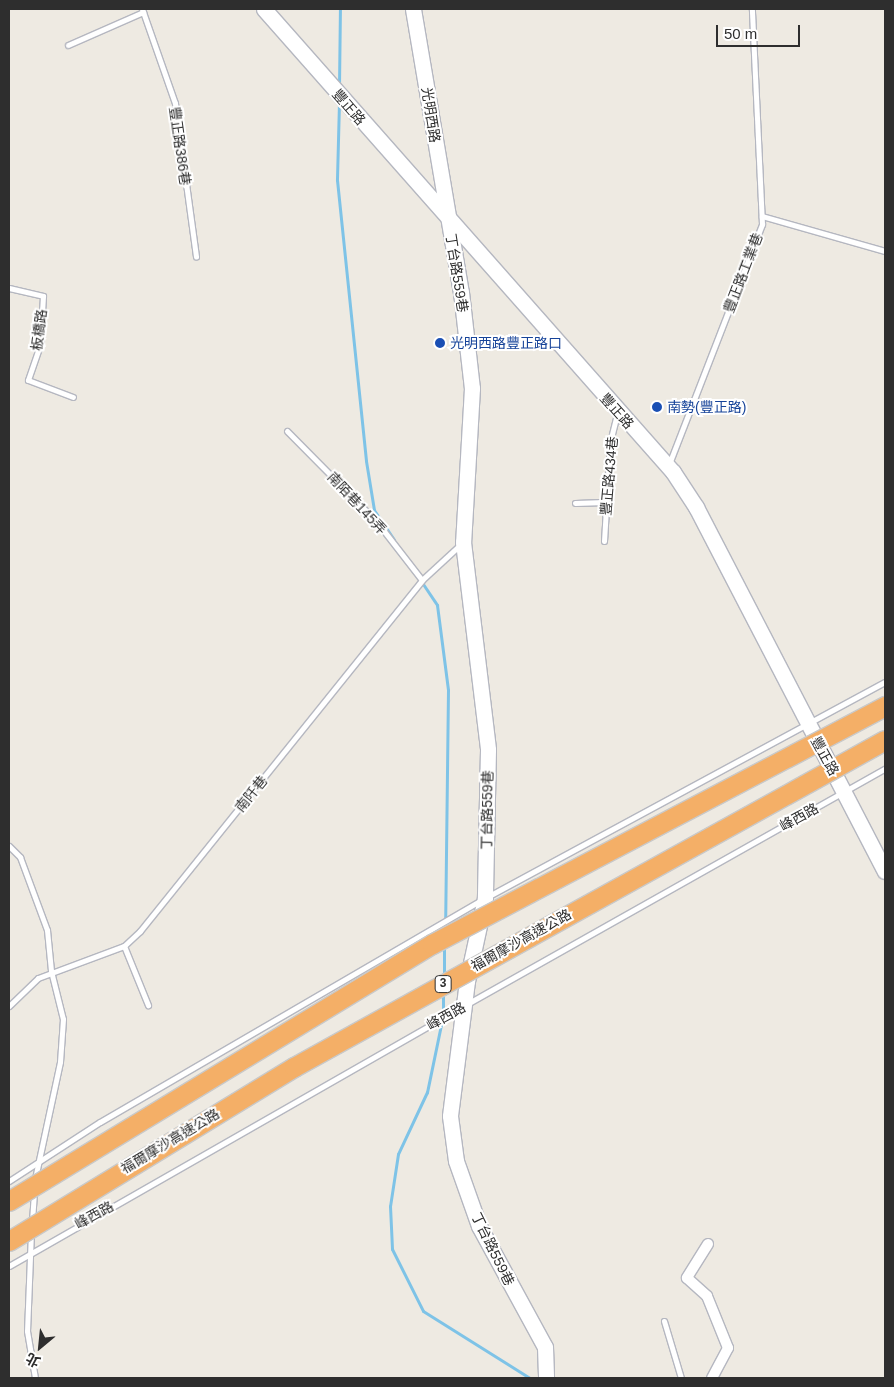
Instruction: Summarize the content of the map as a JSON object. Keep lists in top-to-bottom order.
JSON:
{
  "streets": {
    "highway": ["福爾摩沙高速公路", "3"],
    "street": ["豐正路", "光明西路", "丁台路559巷"],
    "lane": [
      "豐正路386巷",
      "豐正路工業巷",
      "板橋路",
      "豐正路434巷",
      "南陌巷145弄",
      "南阡巷",
      "峰西路"
    ]
  },
  "crossings": [
    ["豐正路", "光明西路"],
    ["豐正路", "丁台路559巷"],
    ["豐正路", "豐正路工業巷"],
    ["豐正路", "豐正路434巷"],
    ["豐正路", "峰西路"],
    ["光明西路", "丁台路559巷"],
    ["丁台路559巷", "南阡巷"],
    ["丁台路559巷", "峰西路"],
    ["南陌巷145弄", "南阡巷"]
  ],
  "places": ["光明西路豐正路口", "南勢(豐正路)"],
  "scale_bar": "50 m",
  "north": "bottom left"
}
